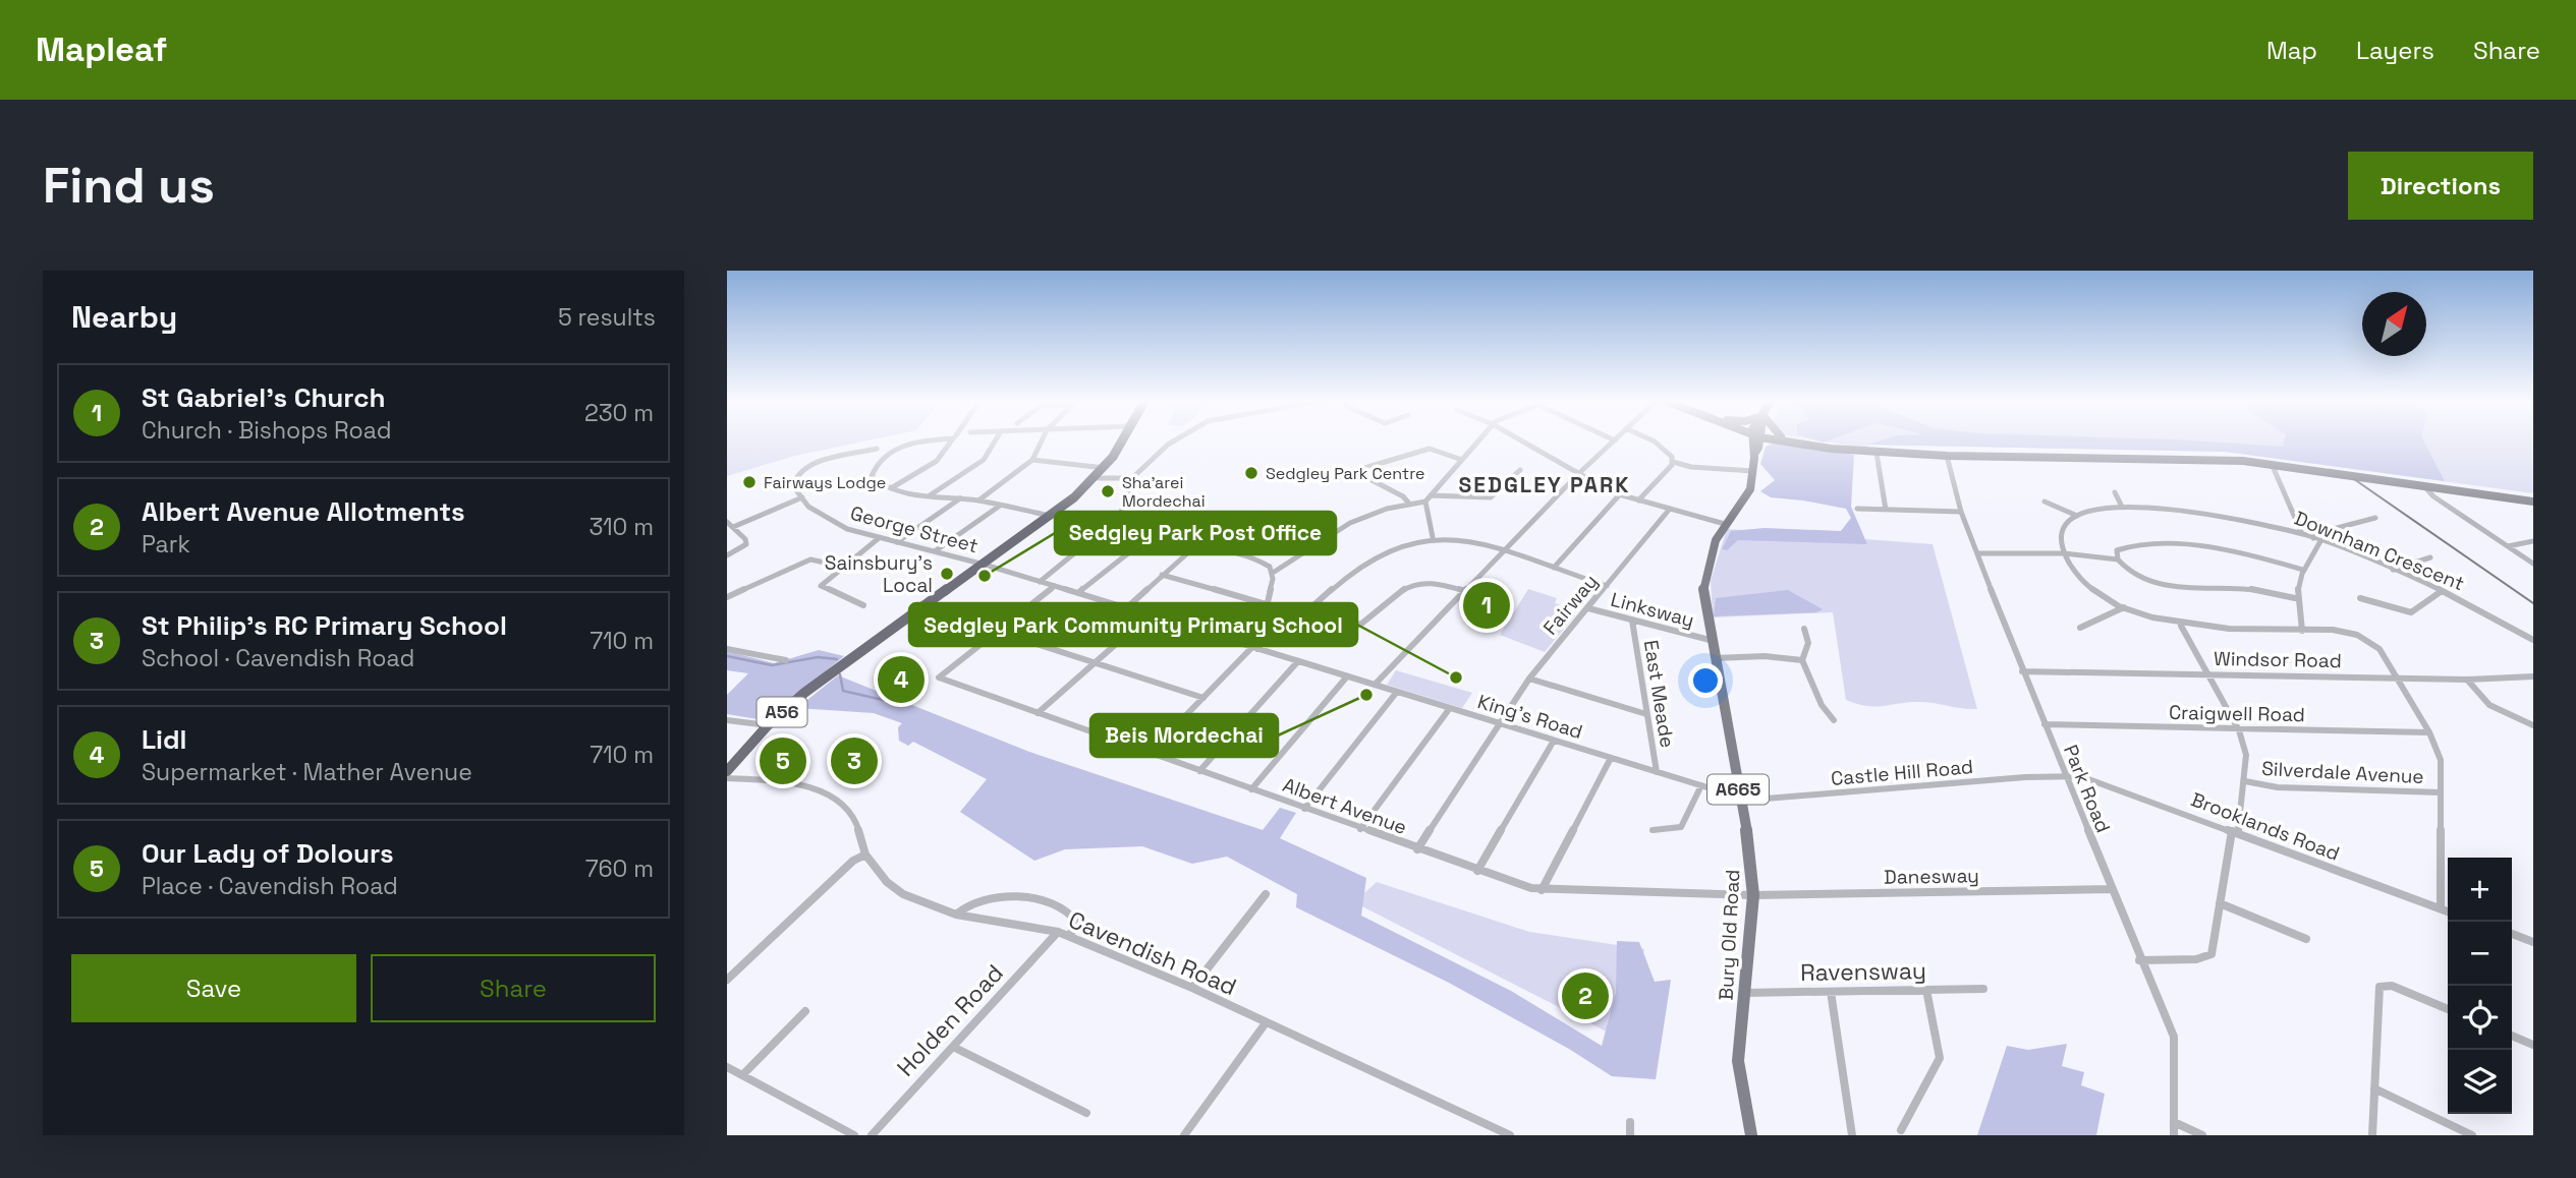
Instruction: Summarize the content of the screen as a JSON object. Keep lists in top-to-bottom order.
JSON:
{
  "streets": {
    "highway": ["A56"],
    "main road": ["A665", "Bury Old Road"],
    "street": [
      "George Street",
      "Downham Crescent",
      "Fairway",
      "Linksway",
      "Windsor Road",
      "East Meade",
      "Craigwell Road",
      "King's Road",
      "Castle Hill Road",
      "Silverdale Avenue",
      "Park Road",
      "Albert Avenue",
      "Brooklands Road",
      "Danesway",
      "Cavendish Road",
      "Ravensway",
      "Holden Road"
    ]
  },
  "crossings": [
    ["George Street", "A56"],
    ["George Street", "King's Road"],
    ["Fairway", "Linksway"],
    ["Fairway", "King's Road"],
    ["Fairway", "Albert Avenue"],
    ["Linksway", "East Meade"],
    ["Linksway", "Bury Old Road"],
    ["Windsor Road", "Park Road"],
    ["East Meade", "King's Road"],
    ["A56", "King's Road"],
    ["Craigwell Road", "Park Road"],
    ["King's Road", "Castle Hill Road"],
    ["King's Road", "Bury Old Road"],
    ["Castle Hill Road", "Park Road"],
    ["Castle Hill Road", "Brooklands Road"],
    ["Castle Hill Road", "Bury Old Road"],
    ["Park Road", "Brooklands Road"],
    ["Park Road", "Danesway"],
    ["Albert Avenue", "Danesway"],
    ["Albert Avenue", "Bury Old Road"],
    ["Danesway", "Bury Old Road"],
    ["Bury Old Road", "Ravensway"],
    ["Cavendish Road", "Holden Road"]
  ],
  "districts": ["SEDGLEY PARK"],
  "places": [
    "Sedgley Park Centre",
    "Fairways Lodge",
    "Sha'arei Mordechai",
    "Sainsbury's Local",
    "Sedgley Park Post Office",
    "Sedgley Park Community Primary School",
    "Beis Mordechai"
  ],
  "north": "top right",
  "page": {
    "header": "Mapleaf",
    "nav": ["Map", "Layers", "Share"],
    "buttons": [
      "Directions",
      ["Save", "Share"]
    ],
    "title": "Find us",
    "heading": ["Nearby", "5 results"],
    "list": [
      {
        "mark": "1",
        "name": "St Gabriel's Church",
        "note": "Church · Bishops Road",
        "value": "230 m"
      },
      {
        "mark": "2",
        "name": "Albert Avenue Allotments",
        "note": "Park",
        "value": "310 m"
      },
      {
        "mark": "3",
        "name": "St Philip's RC Primary School",
        "note": "School · Cavendish Road",
        "value": "710 m"
      },
      {
        "mark": "4",
        "name": "Lidl",
        "note": "Supermarket · Mather Avenue",
        "value": "710 m"
      },
      {
        "mark": "5",
        "name": "Our Lady of Dolours",
        "note": "Place · Cavendish Road",
        "value": "760 m"
      }
    ],
    "pins": [
      "1",
      "4",
      "3",
      "5",
      "2"
    ],
    "map_buttons": ["+", "−"]
  }
}
